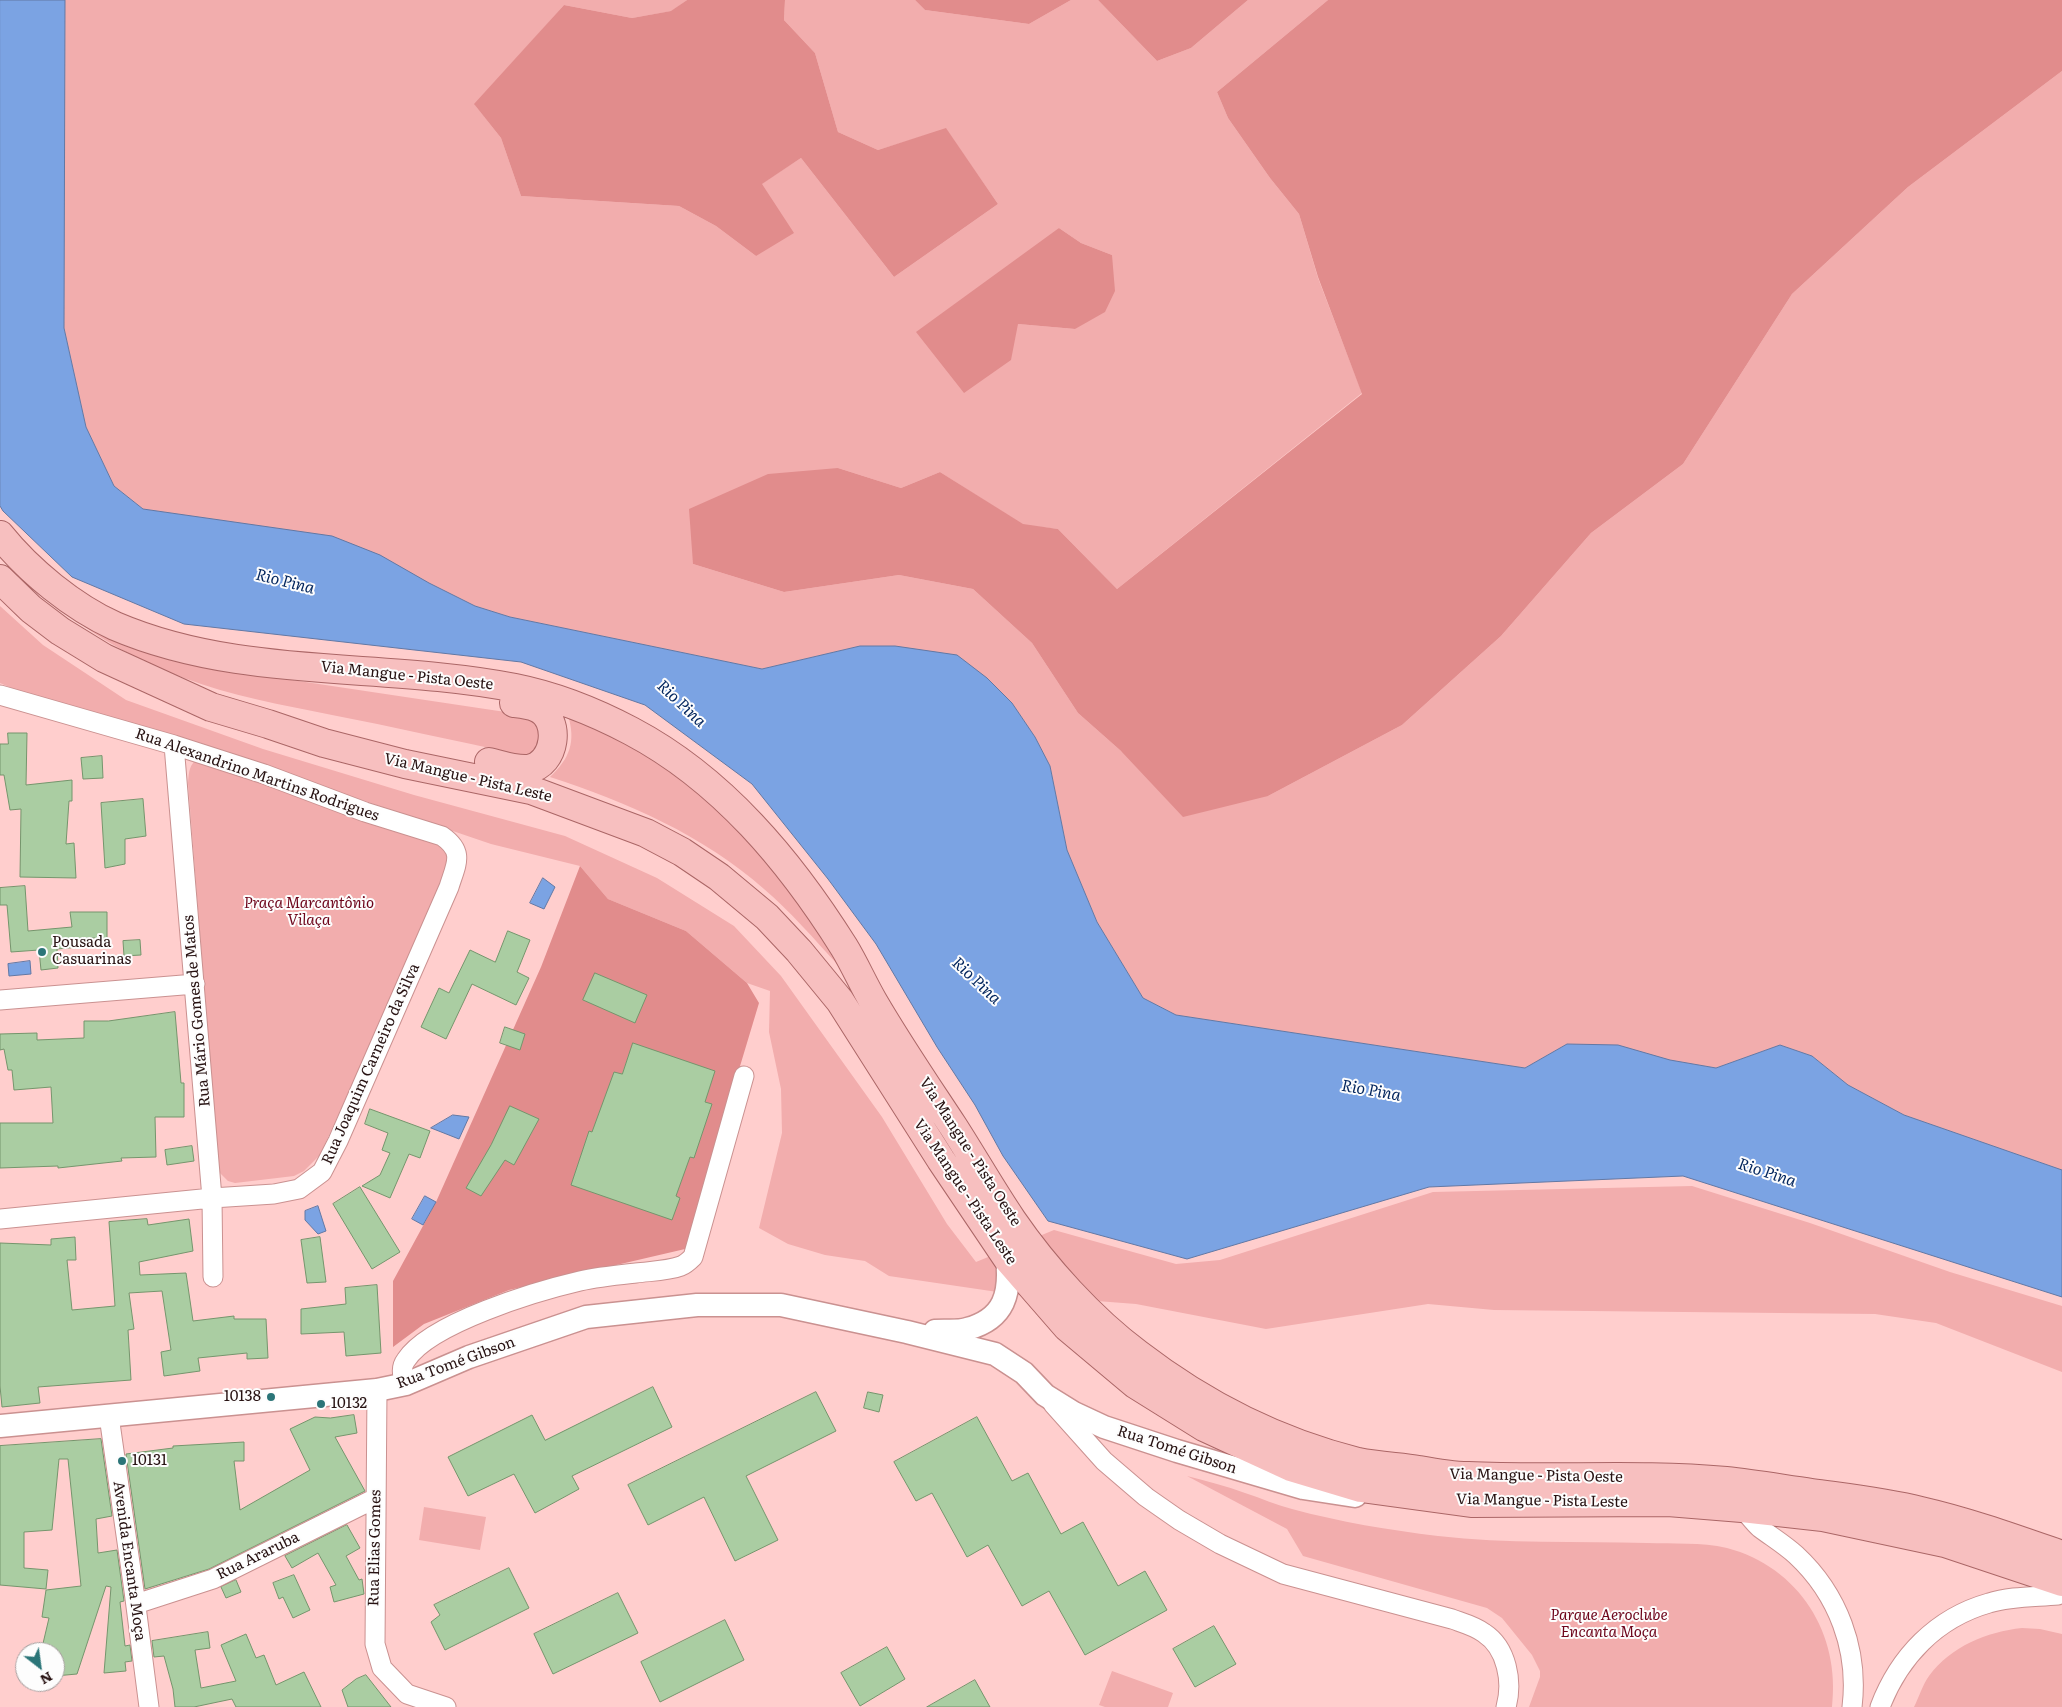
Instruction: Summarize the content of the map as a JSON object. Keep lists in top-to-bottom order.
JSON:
{
  "streets": {
    "main road": ["Via Mangue - Pista Oeste", "Via Mangue - Pista Leste"],
    "street": [
      "Rua Alexandrino Martins Rodrigues",
      "Rua Mário Gomes de Matos",
      "Rua Joaquim Carneiro da Silva",
      "Rua Tomé Gibson",
      "Rua Elias Gomes",
      "Rua Araruba",
      "Avenida Encanta Moça"
    ]
  },
  "crossings": [
    ["Via Mangue - Pista Oeste", "Via Mangue - Pista Leste"],
    ["Rua Alexandrino Martins Rodrigues", "Rua Mário Gomes de Matos"],
    ["Rua Alexandrino Martins Rodrigues", "Rua Joaquim Carneiro da Silva"],
    ["Via Mangue - Pista Leste", "Rua Tomé Gibson"],
    ["Rua Mário Gomes de Matos", "Rua Joaquim Carneiro da Silva"],
    ["Rua Tomé Gibson", "Rua Elias Gomes"],
    ["Rua Tomé Gibson", "Avenida Encanta Moça"],
    ["Rua Elias Gomes", "Rua Araruba"],
    ["Rua Araruba", "Avenida Encanta Moça"]
  ],
  "water": ["Rio Pina"],
  "parks": ["Praça Marcantônio Vilaça", "Parque Aeroclube Encanta Moça"],
  "places": [
    "Pousada Casuarinas",
    "10138",
    "10132",
    "10131"
  ],
  "north": "bottom right"
}
